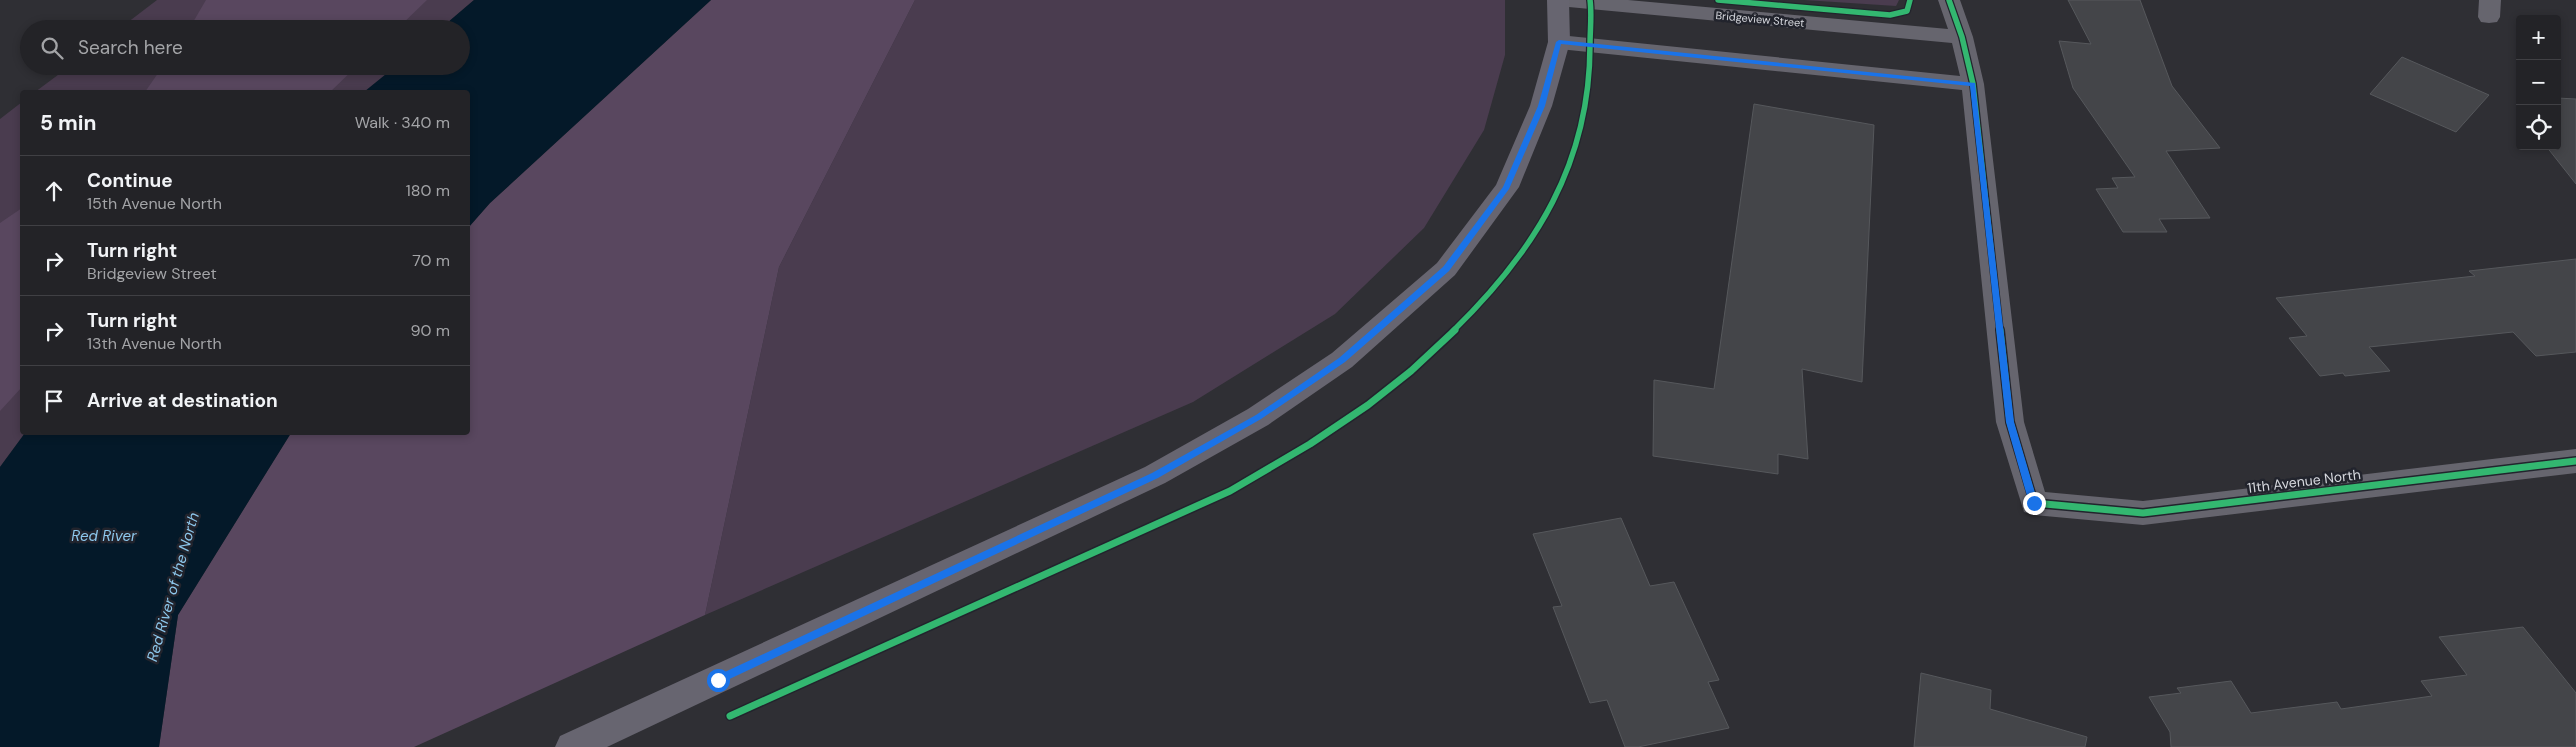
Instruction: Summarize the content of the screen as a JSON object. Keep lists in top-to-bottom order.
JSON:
{
  "streets": {
    "street": ["Bridgeview Street", "11th Avenue North"]
  },
  "water": ["Red River", "Red River of the North"],
  "page": {
    "map_buttons": ["+", "−"],
    "search": "Search here",
    "heading": ["5 min", "Walk · 340 m"],
    "list": [
      ["Continue", "15th Avenue North", "180 m"],
      ["Turn right", "Bridgeview Street", "70 m"],
      ["Turn right", "13th Avenue North", "90 m"],
      "Arrive at destination"
    ]
  }
}
